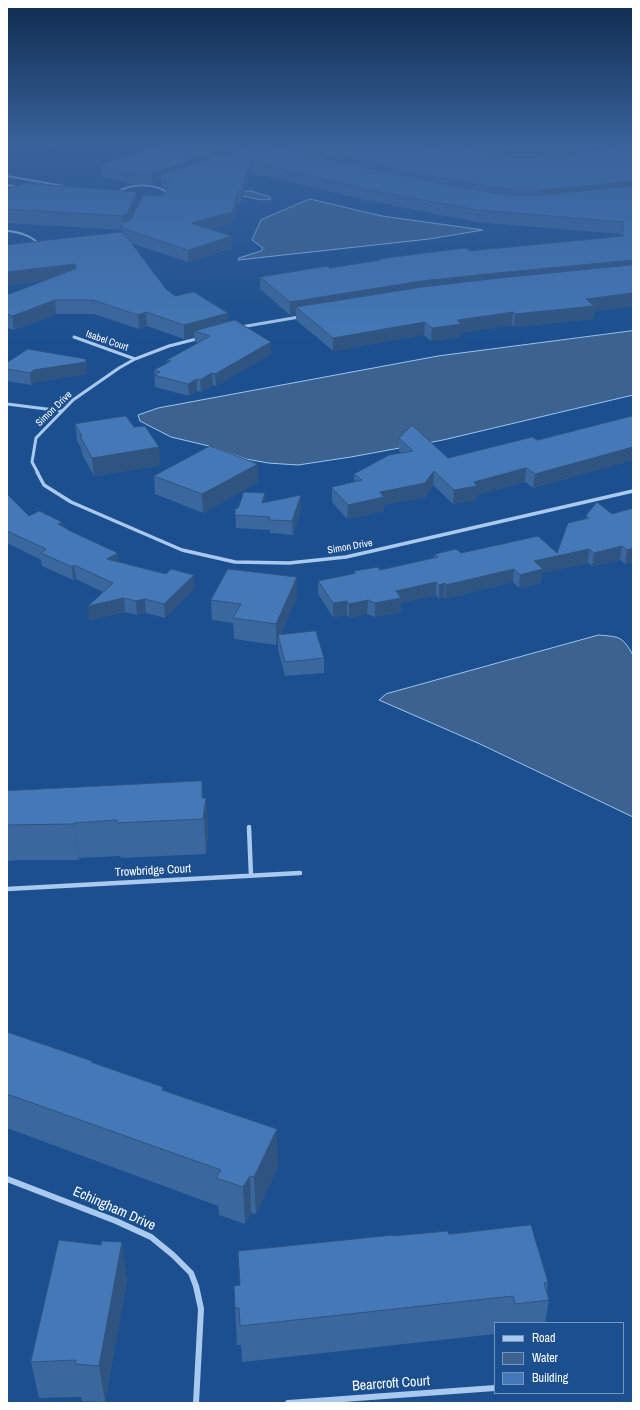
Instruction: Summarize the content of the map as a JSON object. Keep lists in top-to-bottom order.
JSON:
{
  "streets": {
    "street": [
      "Isabel Court",
      "Simon Drive",
      "Trowbridge Court",
      "Echingham Drive",
      "Bearcroft Court"
    ]
  },
  "crossings": [
    ["Isabel Court", "Simon Drive"]
  ],
  "legend": ["Road", "Water", "Building"]
}
